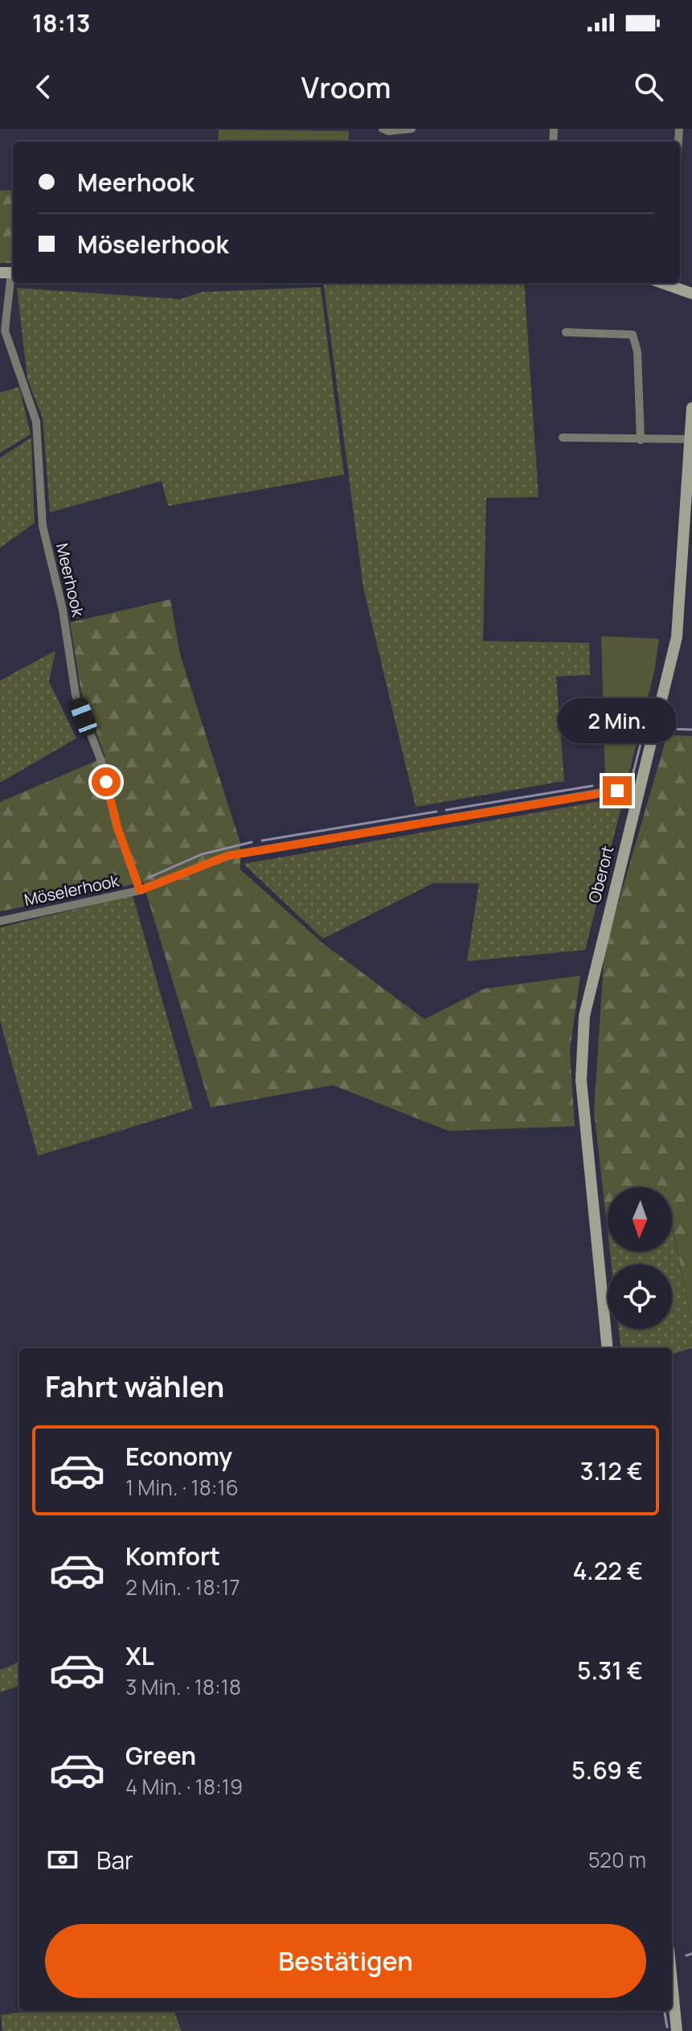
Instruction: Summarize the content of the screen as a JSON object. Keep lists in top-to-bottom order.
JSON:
{
  "streets": {
    "main road": ["Oberort"],
    "street": ["Meerhook", "Möselerhook"]
  },
  "crossings": [
    ["Meerhook", "Möselerhook"],
    ["Oberort", "Möselerhook"]
  ],
  "north": "bottom",
  "page": {
    "status": "18:13",
    "header": "Vroom",
    "banner": ["Meerhook", "Möselerhook"],
    "bubble": "2 Min.",
    "heading": "Fahrt wählen",
    "list": [
      {
        "name": "Economy",
        "note": "1 Min. · 18:16",
        "value": "3.12 €"
      },
      {
        "name": "Komfort",
        "note": "2 Min. · 18:17",
        "value": "4.22 €"
      },
      {
        "name": "XL",
        "note": "3 Min. · 18:18",
        "value": "5.31 €"
      },
      {
        "name": "Green",
        "note": "4 Min. · 18:19",
        "value": "5.69 €"
      }
    ],
    "pay": ["Bar", "520 m"],
    "buttons": "Bestätigen"
  }
}
